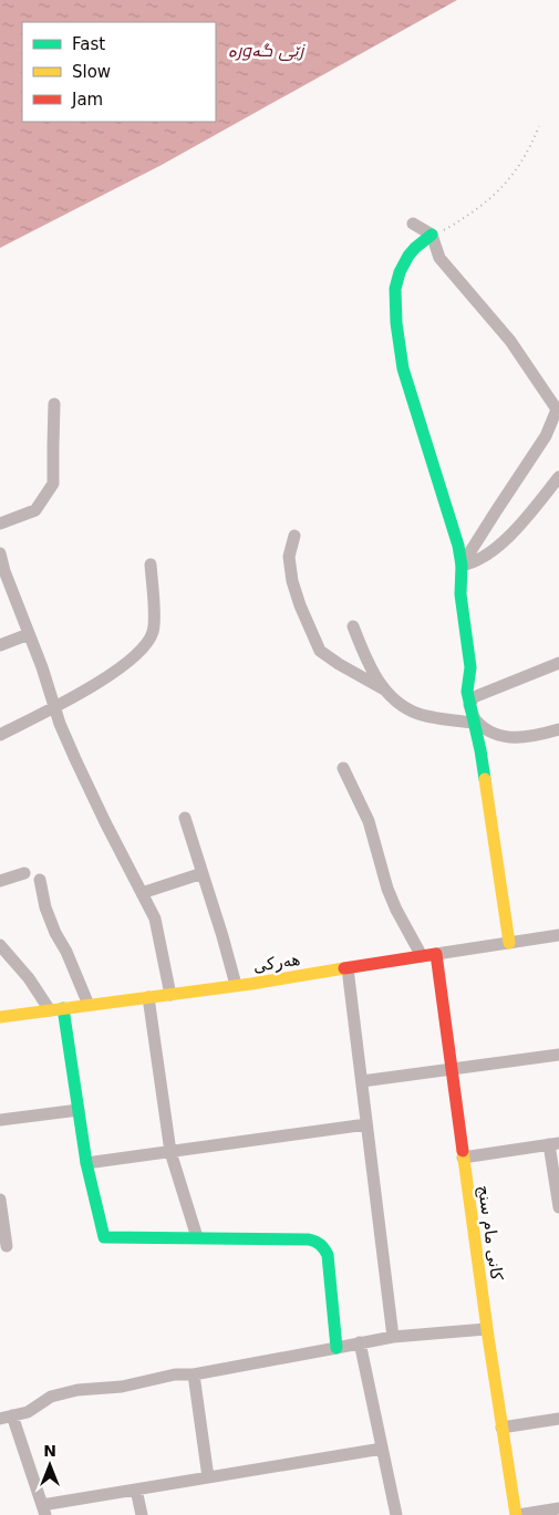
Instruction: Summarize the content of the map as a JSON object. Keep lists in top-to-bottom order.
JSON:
{
  "streets": {
    "street": ["هەرکی", "کانی مام سنج"]
  },
  "crossings": [
    ["هەرکی", "کانی مام سنج"]
  ],
  "water": ["زێی گەورە"],
  "legend": ["Fast", "Slow", "Jam"],
  "north": "top"
}
